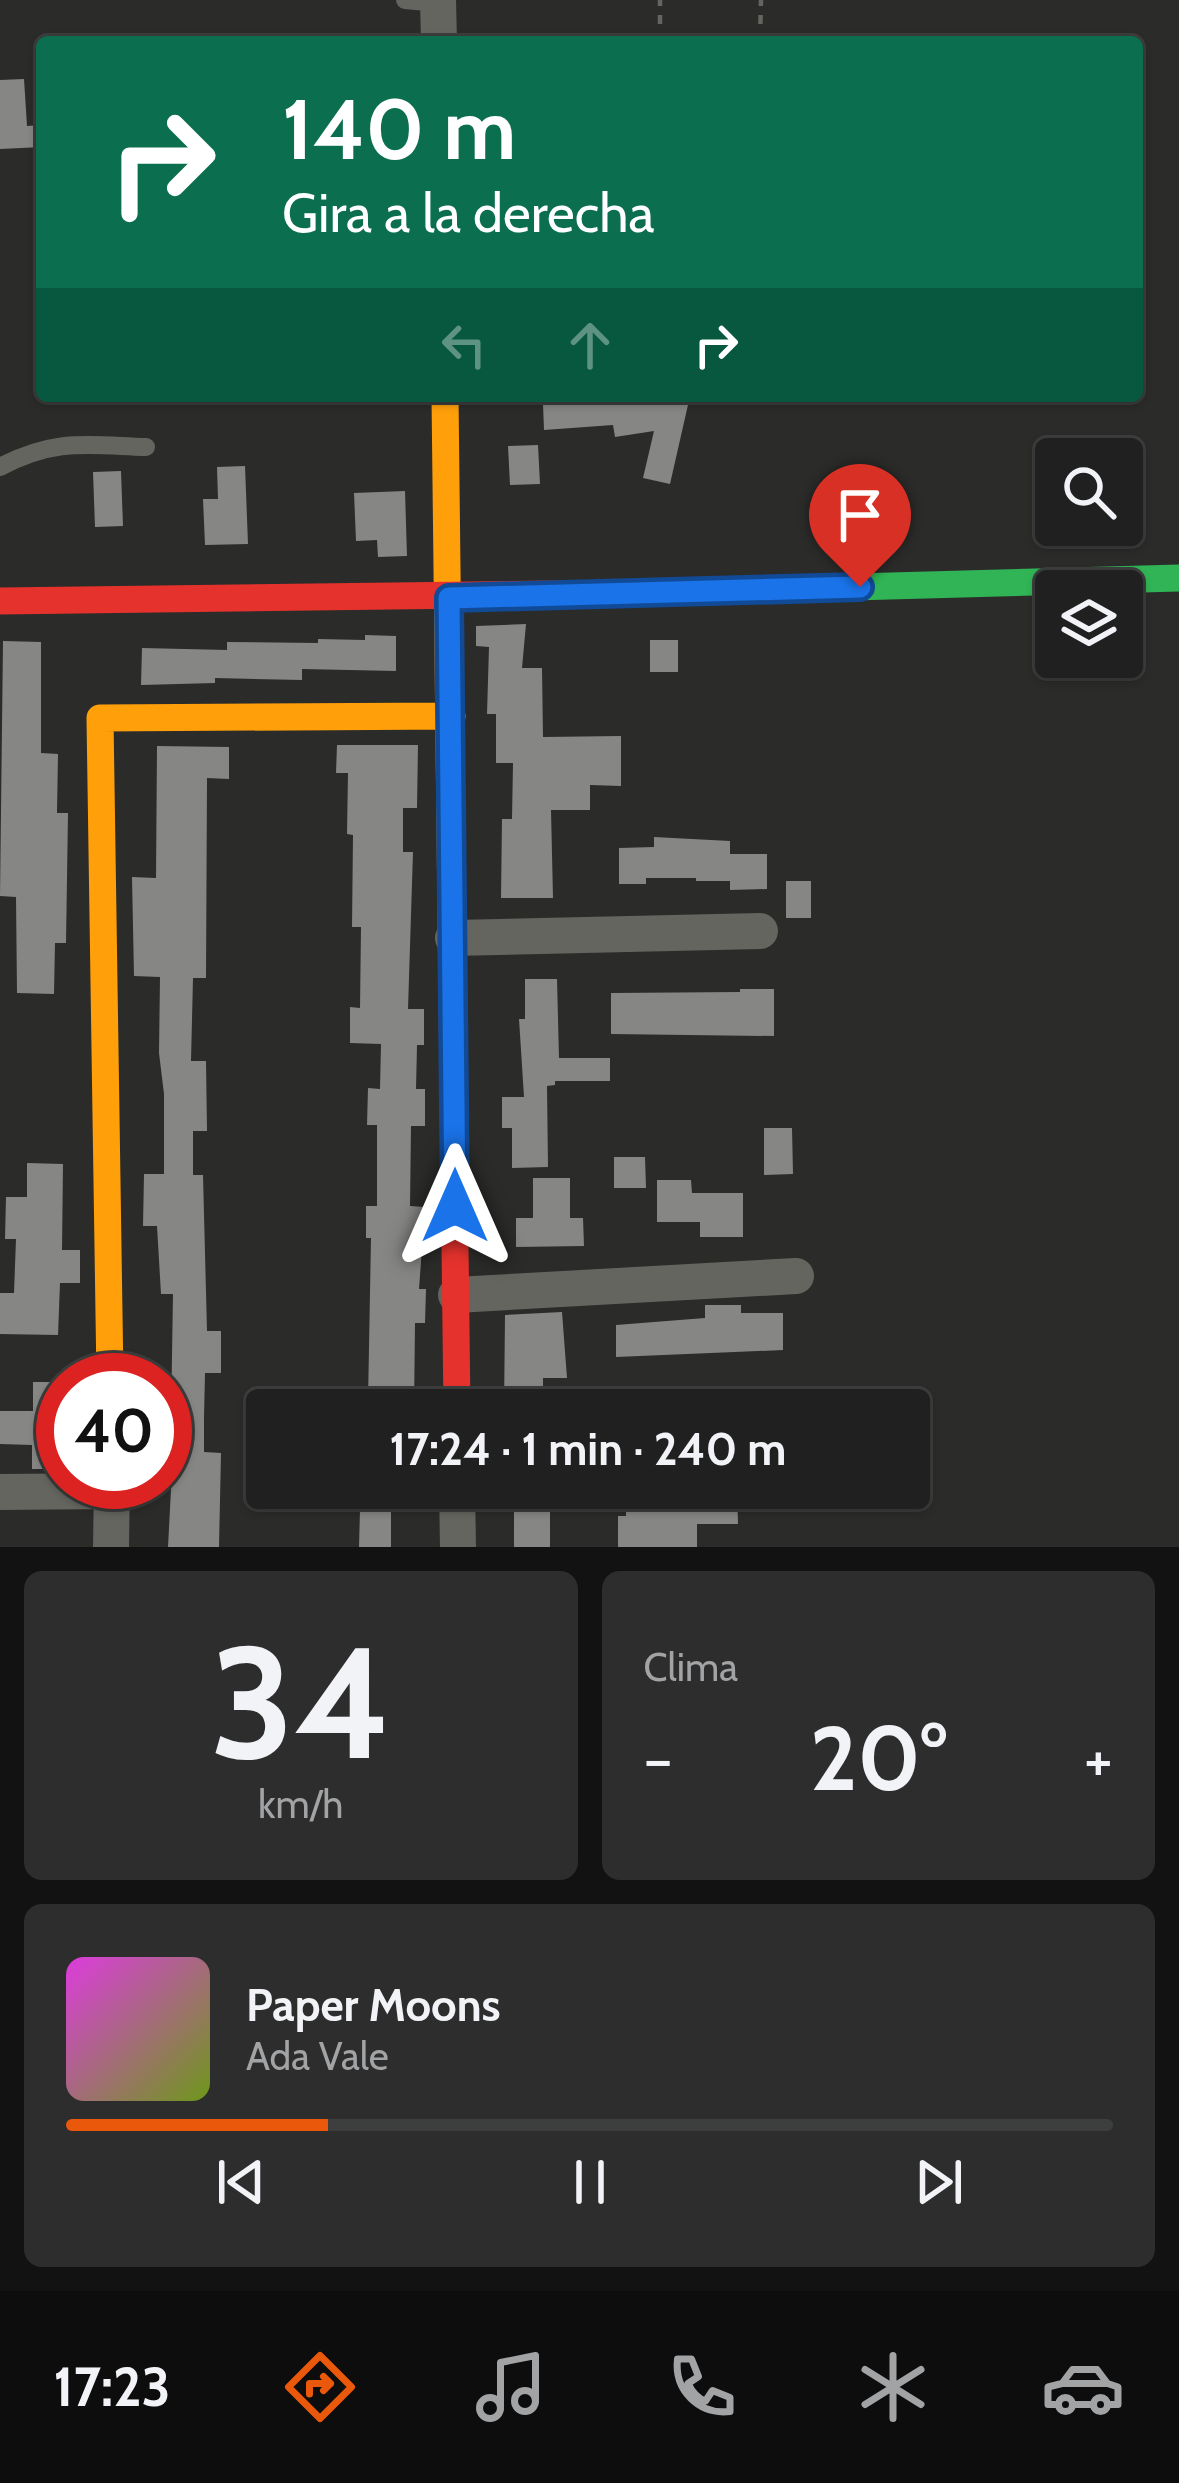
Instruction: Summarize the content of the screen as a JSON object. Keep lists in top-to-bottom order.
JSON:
{
  "page": {
    "turn": ["140 m", "Gira a la derecha"],
    "limit": "40",
    "trip": "17:24 · 1 min · 240 m",
    "tile": [
      ["34", "km/h"],
      "Clima"
    ],
    "heat": ["−", "20°", "+"],
    "song": ["Paper Moons", "Ada Vale"],
    "tabs": "17:23"
  }
}
